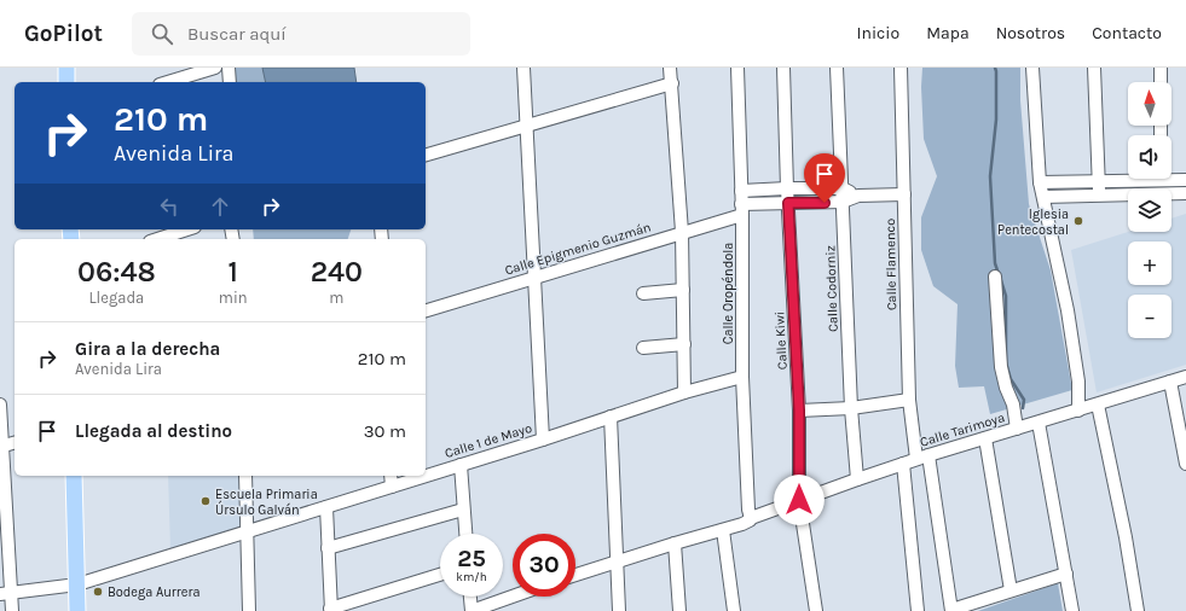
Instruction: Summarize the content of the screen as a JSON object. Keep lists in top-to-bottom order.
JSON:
{
  "streets": {
    "street": [
      "Calle Epigmenio Guzmán",
      "Calle Flamenco",
      "Calle Codorniz",
      "Calle Oropéndola",
      "Calle Kiwi",
      "Calle Tarimoya",
      "Calle 1 de Mayo"
    ]
  },
  "crossings": [
    ["Calle Epigmenio Guzmán", "Calle Codorniz"],
    ["Calle Epigmenio Guzmán", "Calle Oropéndola"],
    ["Calle Epigmenio Guzmán", "Calle Kiwi"],
    ["Calle Flamenco", "Calle Tarimoya"],
    ["Calle Codorniz", "Calle Tarimoya"],
    ["Calle Oropéndola", "Calle Tarimoya"],
    ["Calle Oropéndola", "Calle 1 de Mayo"],
    ["Calle Kiwi", "Calle Tarimoya"]
  ],
  "places": ["Iglesia Pentecostal", "Escuela Primaria Úrsulo Galván", "Bodega Aurrera"],
  "north": "top",
  "page": {
    "header": "GoPilot",
    "search": "Buscar aquí",
    "nav": [
      "Inicio",
      "Mapa",
      "Nosotros",
      "Contacto"
    ],
    "map_buttons": ["+", "−"],
    "turn": ["210 m", "Avenida Lira"],
    "eta": [
      "06:48",
      "Llegada",
      "1",
      "min",
      "240",
      "m"
    ],
    "list": [
      {
        "name": "Gira a la derecha",
        "note": "Avenida Lira",
        "value": "210 m"
      },
      {
        "name": "Llegada al destino",
        "value": "30 m"
      }
    ],
    "speed": "25 km/h",
    "limit": "30"
  }
}
